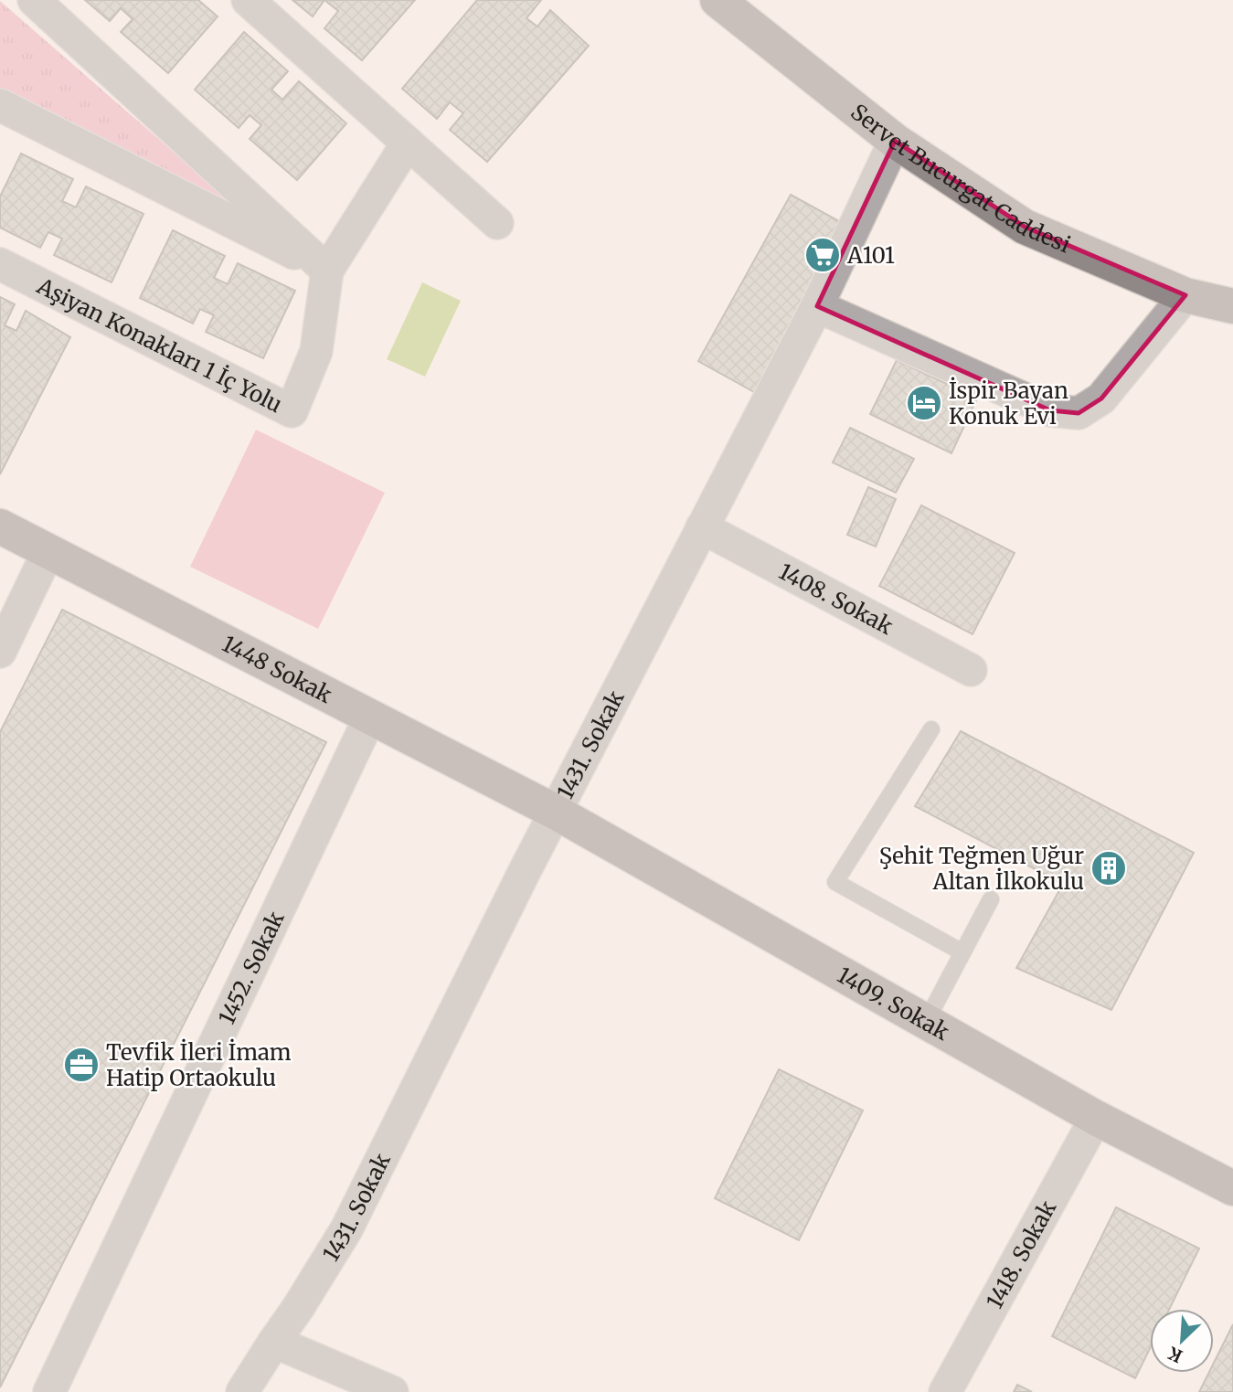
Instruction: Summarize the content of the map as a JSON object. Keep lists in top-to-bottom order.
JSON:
{
  "streets": {
    "street": [
      "Servet Bucurgat Caddesi",
      "Aşiyan Konakları 1 İç Yolu",
      "1408. Sokak",
      "1448 Sokak",
      "1431. Sokak",
      "1452. Sokak",
      "1409. Sokak",
      "1418. Sokak"
    ]
  },
  "crossings": [
    ["Servet Bucurgat Caddesi", "1431. Sokak"],
    ["1408. Sokak", "1431. Sokak"],
    ["1448 Sokak", "1431. Sokak"],
    ["1448 Sokak", "1452. Sokak"],
    ["1448 Sokak", "1409. Sokak"],
    ["1431. Sokak", "1409. Sokak"],
    ["1409. Sokak", "1418. Sokak"]
  ],
  "places": {
    "supermarket": ["A101"],
    "hotel": ["İspir Bayan Konuk Evi"],
    "building": ["Şehit Teğmen Uğur Altan İlkokulu"],
    "office": ["Tevfik İleri İmam Hatip Ortaokulu"]
  },
  "north": "bottom left"
}
